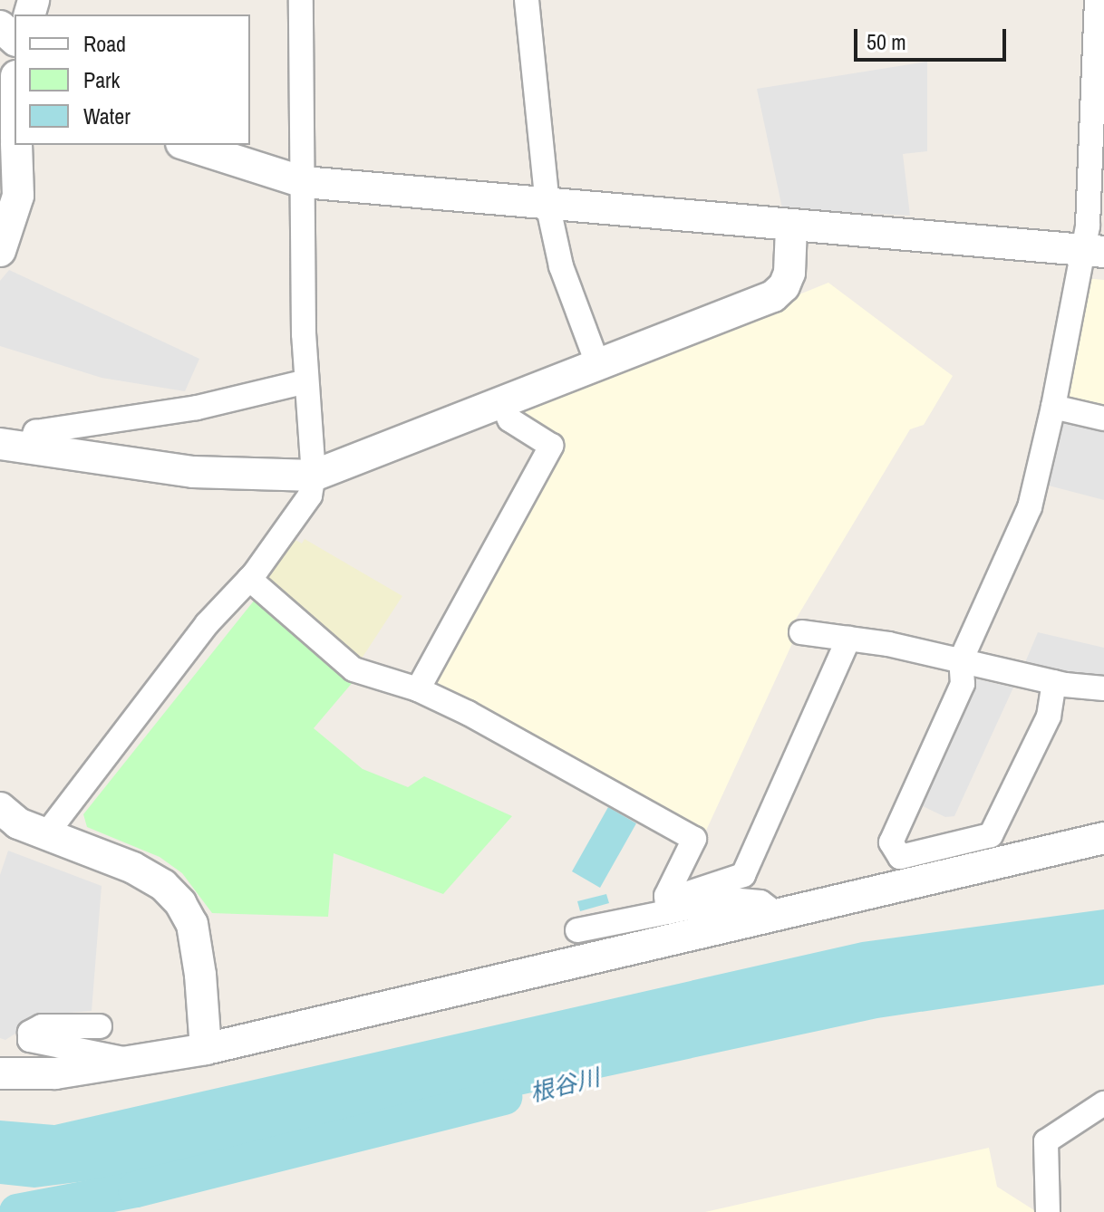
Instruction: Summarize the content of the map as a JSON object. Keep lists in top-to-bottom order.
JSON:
{
  "water": ["根谷川"],
  "legend": ["Road", "Park", "Water"],
  "scale_bar": "50 m"
}
